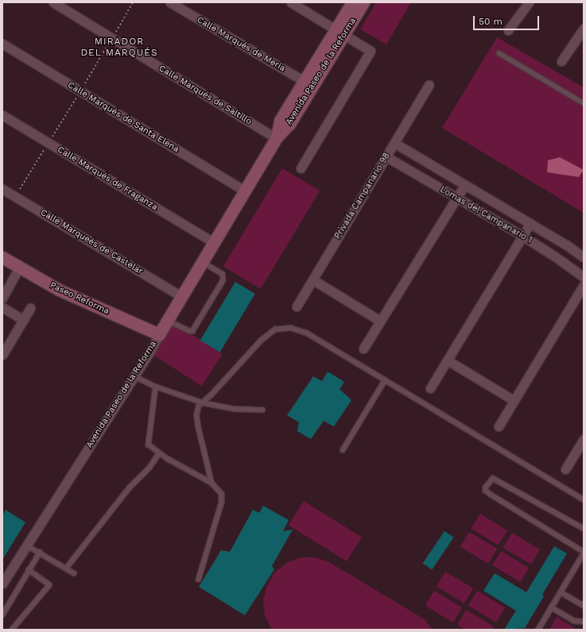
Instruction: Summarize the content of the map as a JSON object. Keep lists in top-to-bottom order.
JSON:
{
  "streets": {
    "street": [
      "Calle Marqués de Meria",
      "Avenida Paseo de la Reforma",
      "Calle Marqués de Saltillo",
      "Calle Marqués de Santa Elena",
      "Calle Marqués de Fraganza",
      "Privada Campanario 98",
      "Lomas del Campanario 1",
      "Calle Marqueés de Castelar",
      "Paseo Reforma"
    ]
  },
  "crossings": [
    ["Calle Marqués de Meria", "Avenida Paseo de la Reforma"],
    ["Avenida Paseo de la Reforma", "Calle Marqués de Saltillo"],
    ["Avenida Paseo de la Reforma", "Calle Marqués de Santa Elena"],
    ["Avenida Paseo de la Reforma", "Calle Marqués de Fraganza"],
    ["Avenida Paseo de la Reforma", "Calle Marqueés de Castelar"],
    ["Avenida Paseo de la Reforma", "Paseo Reforma"],
    ["Privada Campanario 98", "Lomas del Campanario 1"]
  ],
  "districts": ["MIRADOR DEL MARQUÉS"],
  "scale_bar": "50 m"
}
